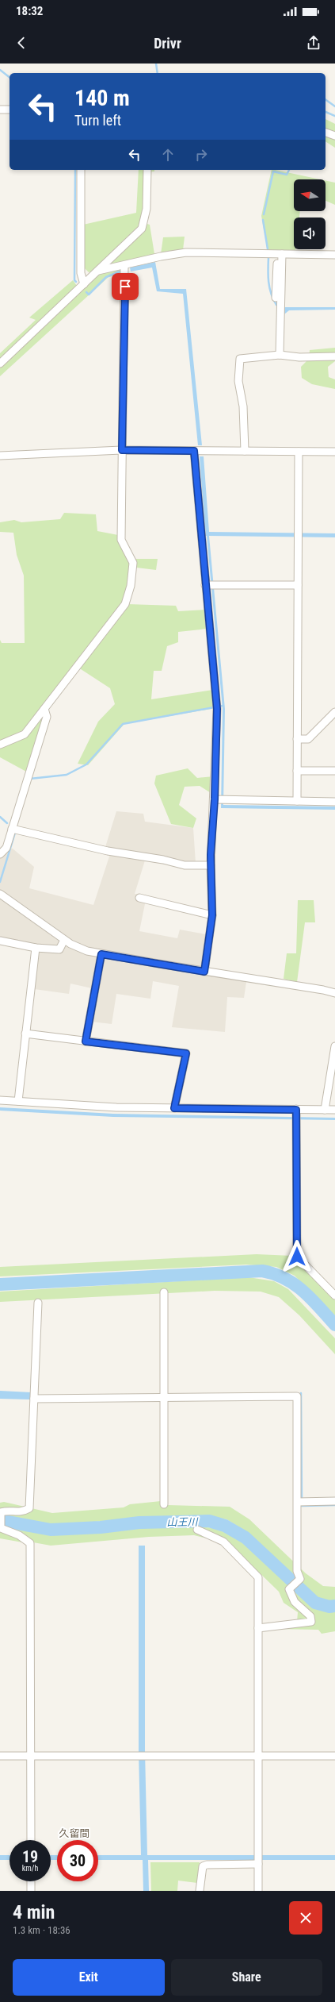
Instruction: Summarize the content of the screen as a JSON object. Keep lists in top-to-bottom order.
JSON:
{
  "districts": ["久留間"],
  "water": ["山王川"],
  "north": "left",
  "page": {
    "status": "18:32",
    "header": "Drivr",
    "turn": ["140 m", "Turn left"],
    "speed": "19 km/h",
    "limit": "30",
    "heading": ["4 min", "1.3 km · 18:36"],
    "buttons": ["Exit", "Share"]
  }
}
